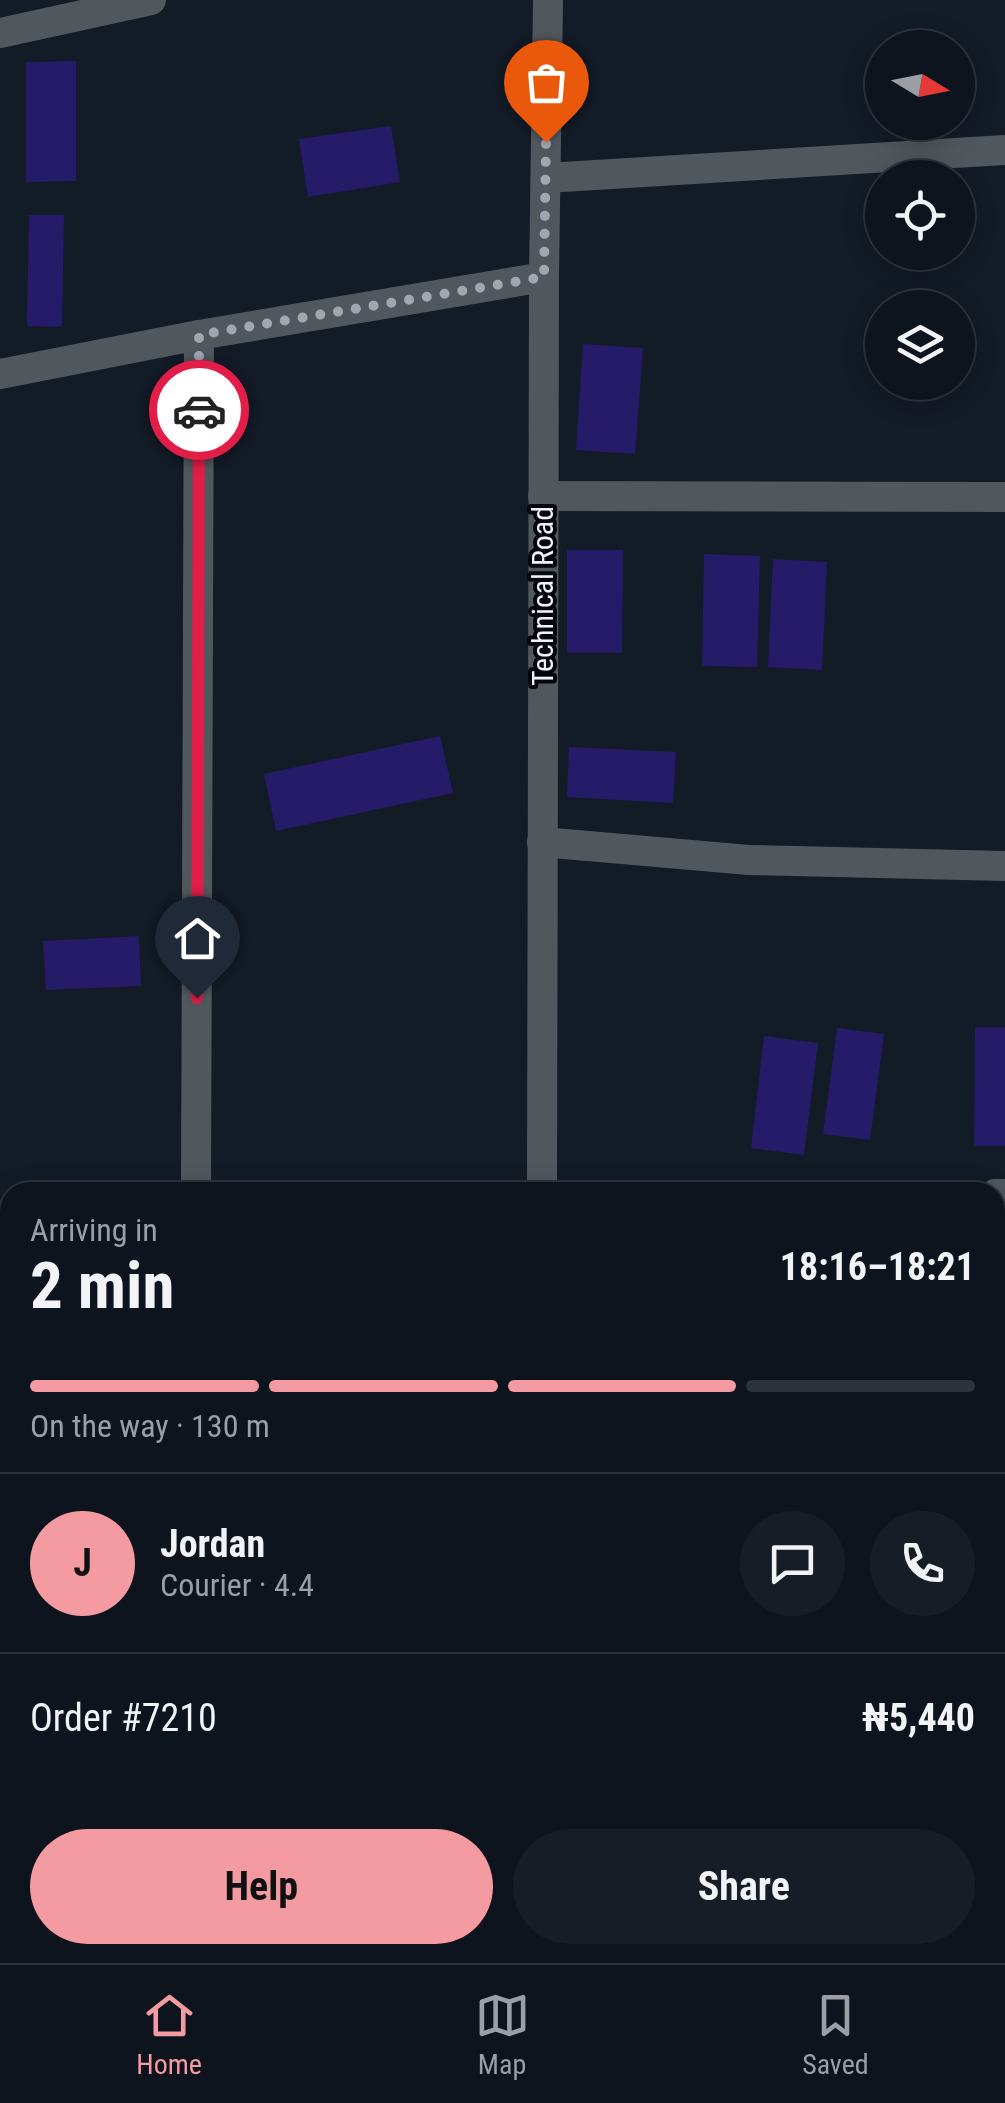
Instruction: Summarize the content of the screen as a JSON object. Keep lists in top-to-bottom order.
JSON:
{
  "streets": {
    "street": ["Technical Road"]
  },
  "north": "right",
  "page": {
    "heading": ["2 min", "Arriving in", "18:16–18:21"],
    "panel": [
      "Jordan",
      "Courier · 4.4",
      "Order #7210",
      "₦5,440"
    ],
    "bar": "On the way · 130 m",
    "round": "J",
    "buttons": ["Help", "Share"],
    "tabs": ["Home", "Map", "Saved"]
  }
}
